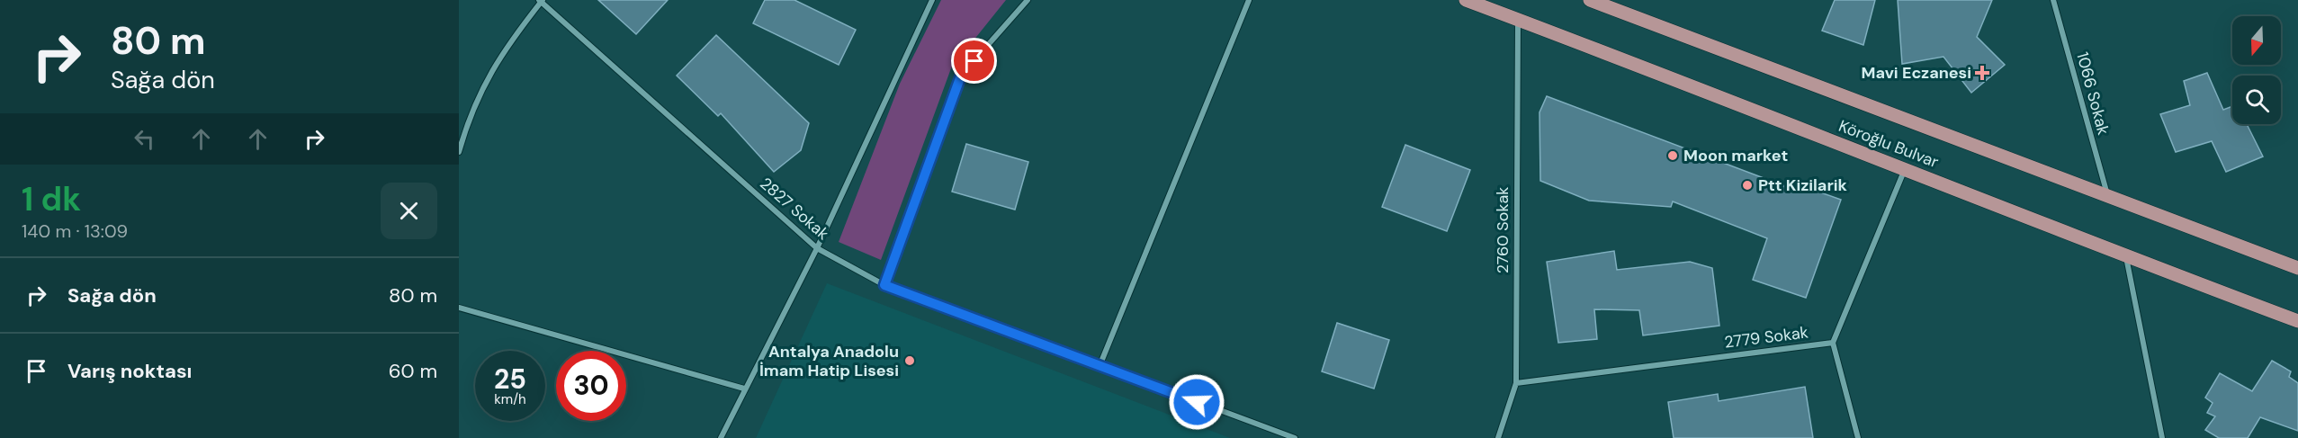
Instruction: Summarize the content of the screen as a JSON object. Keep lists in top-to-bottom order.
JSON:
{
  "streets": {
    "main road": ["Köroğlu Bulvar"],
    "street": [
      "1066 Sokak",
      "2827 Sokak",
      "2760 Sokak",
      "2779 Sokak"
    ]
  },
  "crossings": [
    ["1066 Sokak", "Köroğlu Bulvar"],
    ["Köroğlu Bulvar", "2760 Sokak"],
    ["Köroğlu Bulvar", "2779 Sokak"],
    ["2760 Sokak", "2779 Sokak"]
  ],
  "places": {
    "health": ["Mavi Eczanesi"],
    "other": ["Moon market", "Ptt Kizilarik", "Antalya Anadolu İmam Hatip Lisesi"]
  },
  "north": "bottom",
  "page": {
    "turn": ["80 m", "Sağa dön"],
    "heading": ["1 dk", "140 m · 13:09"],
    "list": [
      {
        "name": "Sağa dön",
        "value": "80 m"
      },
      {
        "name": "Varış noktası",
        "value": "60 m"
      }
    ],
    "speed": "25 km/h",
    "limit": "30"
  }
}
